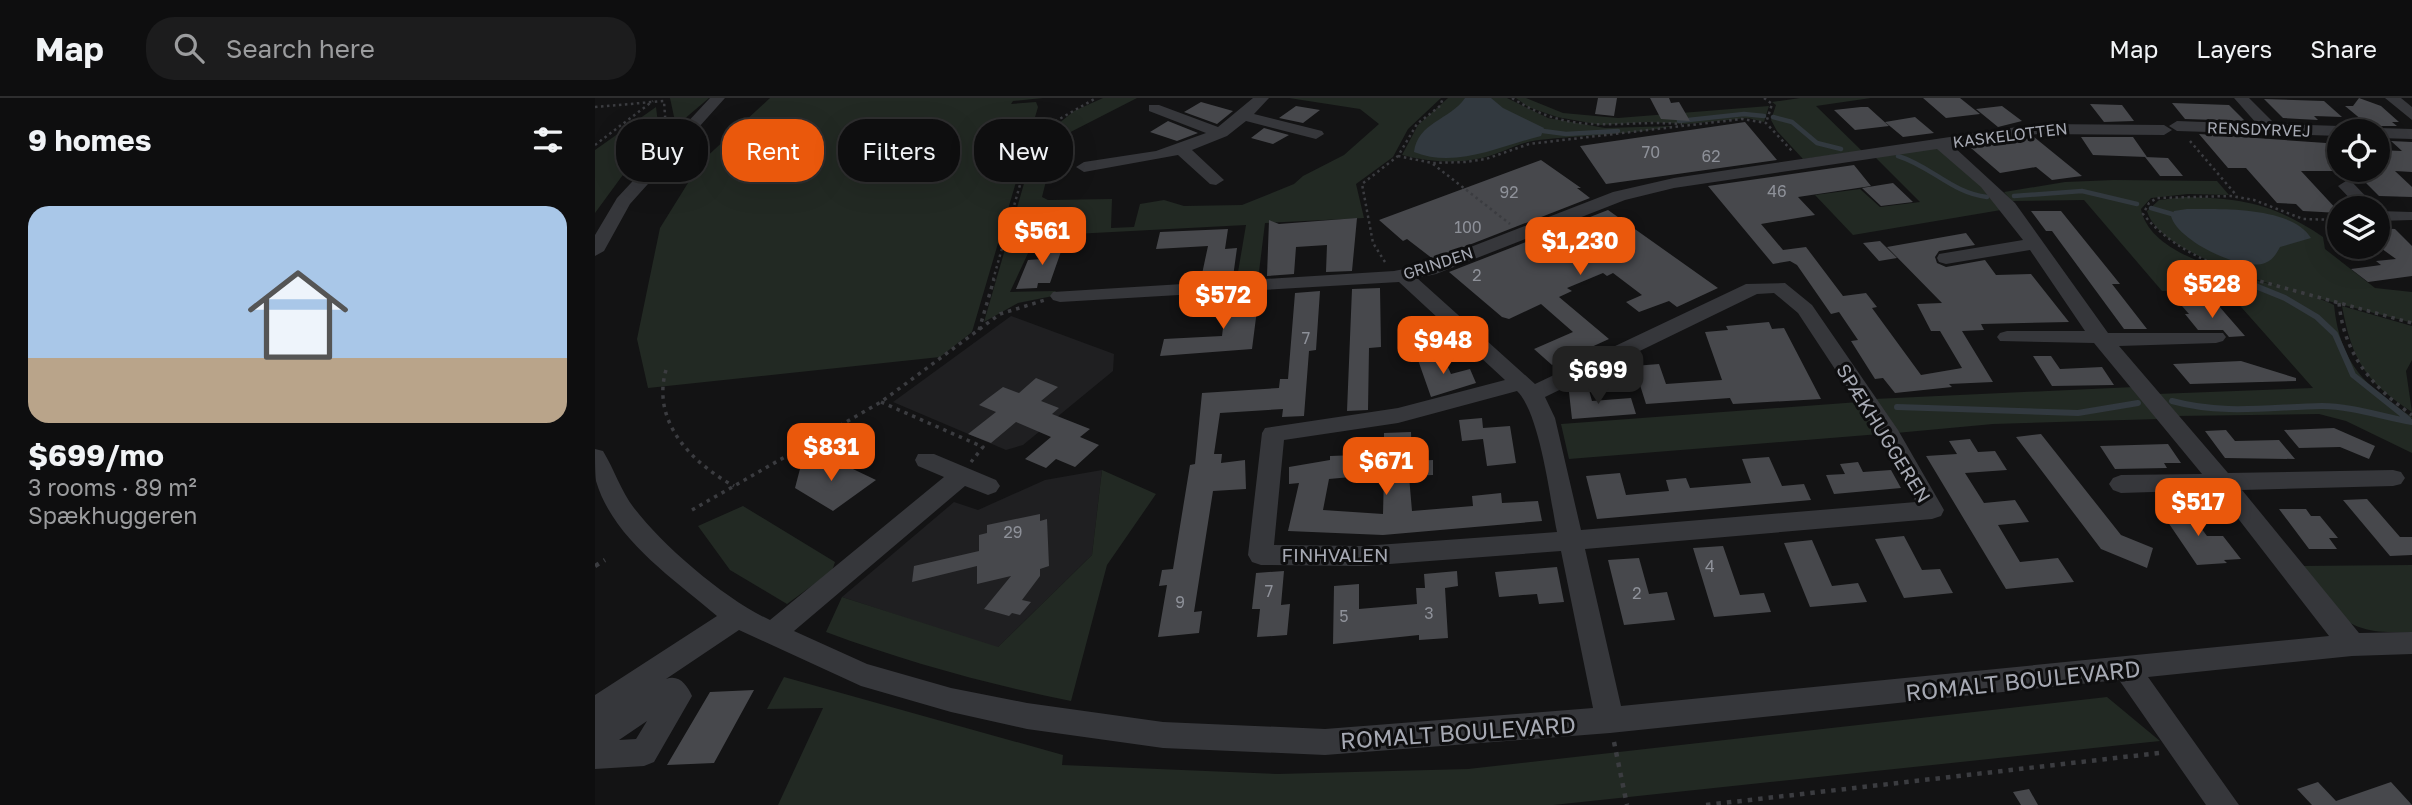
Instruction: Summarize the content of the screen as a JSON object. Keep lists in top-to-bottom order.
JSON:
{
  "streets": {
    "street": [
      "RENSDYRVEJ",
      "KASKELOTTEN",
      "GRINDEN",
      "SPÆKHUGGEREN",
      "FINHVALEN",
      "ROMALT BOULEVARD"
    ]
  },
  "crossings": [
    ["RENSDYRVEJ", "KASKELOTTEN"],
    ["KASKELOTTEN", "GRINDEN"],
    ["KASKELOTTEN", "ROMALT BOULEVARD"],
    ["SPÆKHUGGEREN", "FINHVALEN"]
  ],
  "house_numbers": [
    "70",
    "62",
    "46",
    "92",
    "100",
    "2",
    "7",
    "29",
    "4",
    "7",
    "2",
    "9",
    "3",
    "5"
  ],
  "page": {
    "header": "Map",
    "search": "Search here",
    "nav": ["Map", "Layers", "Share"],
    "heading": "9 homes",
    "chip": [
      "Buy",
      "Rent",
      "Filters",
      "New"
    ],
    "list": [
      {
        "name": "$699/mo",
        "note": "3 rooms · 89 m² · Spækhuggeren"
      }
    ],
    "price": [
      "$561",
      "$1,230",
      "$528",
      "$572",
      "$948",
      "$699",
      "$831",
      "$671",
      "$517"
    ]
  }
}
